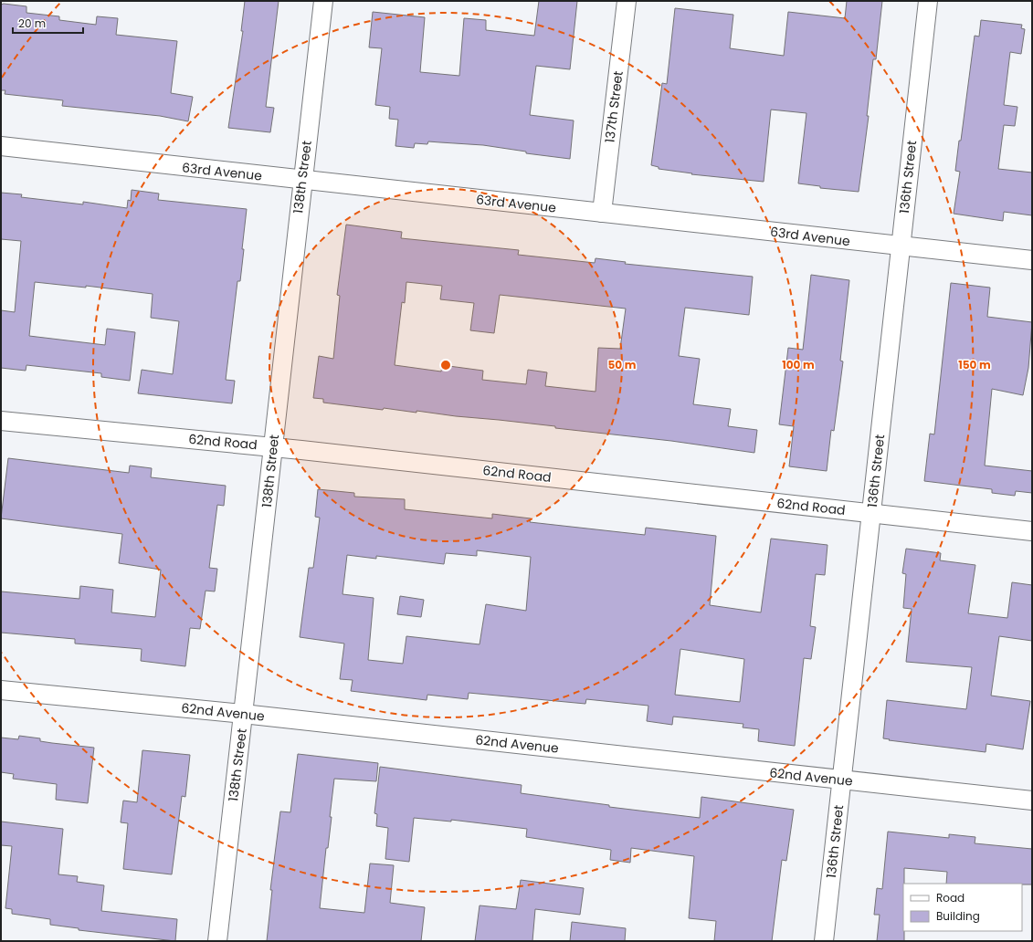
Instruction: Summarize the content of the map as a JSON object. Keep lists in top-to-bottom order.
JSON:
{
  "streets": {
    "street": [
      "137th Street",
      "63rd Avenue",
      "138th Street",
      "136th Street",
      "62nd Road",
      "62nd Avenue"
    ]
  },
  "crossings": [
    ["137th Street", "63rd Avenue"],
    ["63rd Avenue", "138th Street"],
    ["63rd Avenue", "136th Street"],
    ["138th Street", "62nd Road"],
    ["138th Street", "62nd Avenue"],
    ["136th Street", "62nd Road"],
    ["136th Street", "62nd Avenue"]
  ],
  "legend": ["Road", "Building"],
  "scale_bar": "20 m",
  "rings": ["50 m", "100 m", "150 m"]
}
